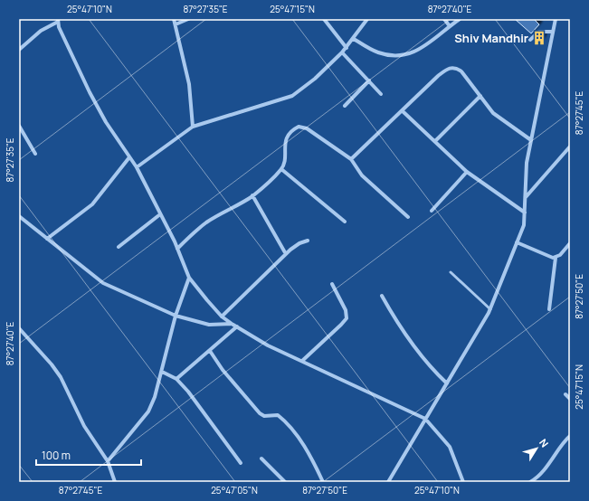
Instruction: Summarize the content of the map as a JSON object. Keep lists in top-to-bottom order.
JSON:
{
  "places": {
    "building": ["Shiv Mandhir"]
  },
  "scale_bar": "100 m",
  "north": "top right",
  "coordinates": [
    "25°47'10\"N",
    "87°27'35\"E",
    "25°47'15\"N",
    "87°27'40\"E",
    "87°27'45\"E",
    "87°27'50\"E",
    "25°47'05\"N"
  ]
}
